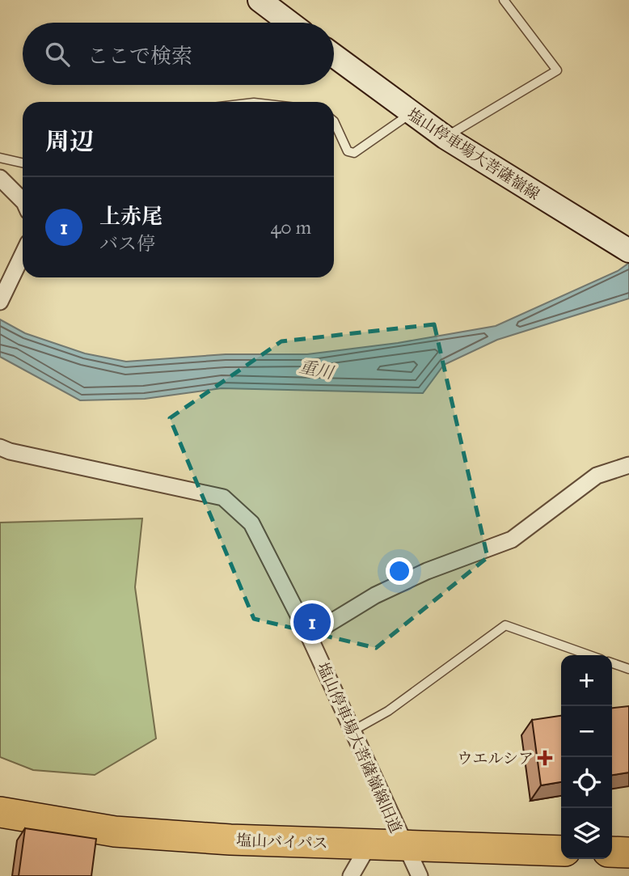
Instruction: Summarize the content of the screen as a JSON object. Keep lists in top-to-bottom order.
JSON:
{
  "streets": {
    "highway": ["塩山バイパス"],
    "main road": ["塩山停車場大菩薩嶺線"],
    "street": ["塩山停車場大菩薩嶺線旧道"]
  },
  "crossings": [
    ["塩山停車場大菩薩嶺線旧道", "塩山バイパス"]
  ],
  "water": ["重川"],
  "places": {
    "health": ["ウエルシア"]
  },
  "page": {
    "search": "ここで検索",
    "heading": "周辺",
    "list": [
      {
        "mark": "1",
        "name": "上赤尾",
        "note": "バス停",
        "value": "40 m"
      }
    ],
    "pins": "1",
    "map_buttons": ["+", "−"]
  }
}
